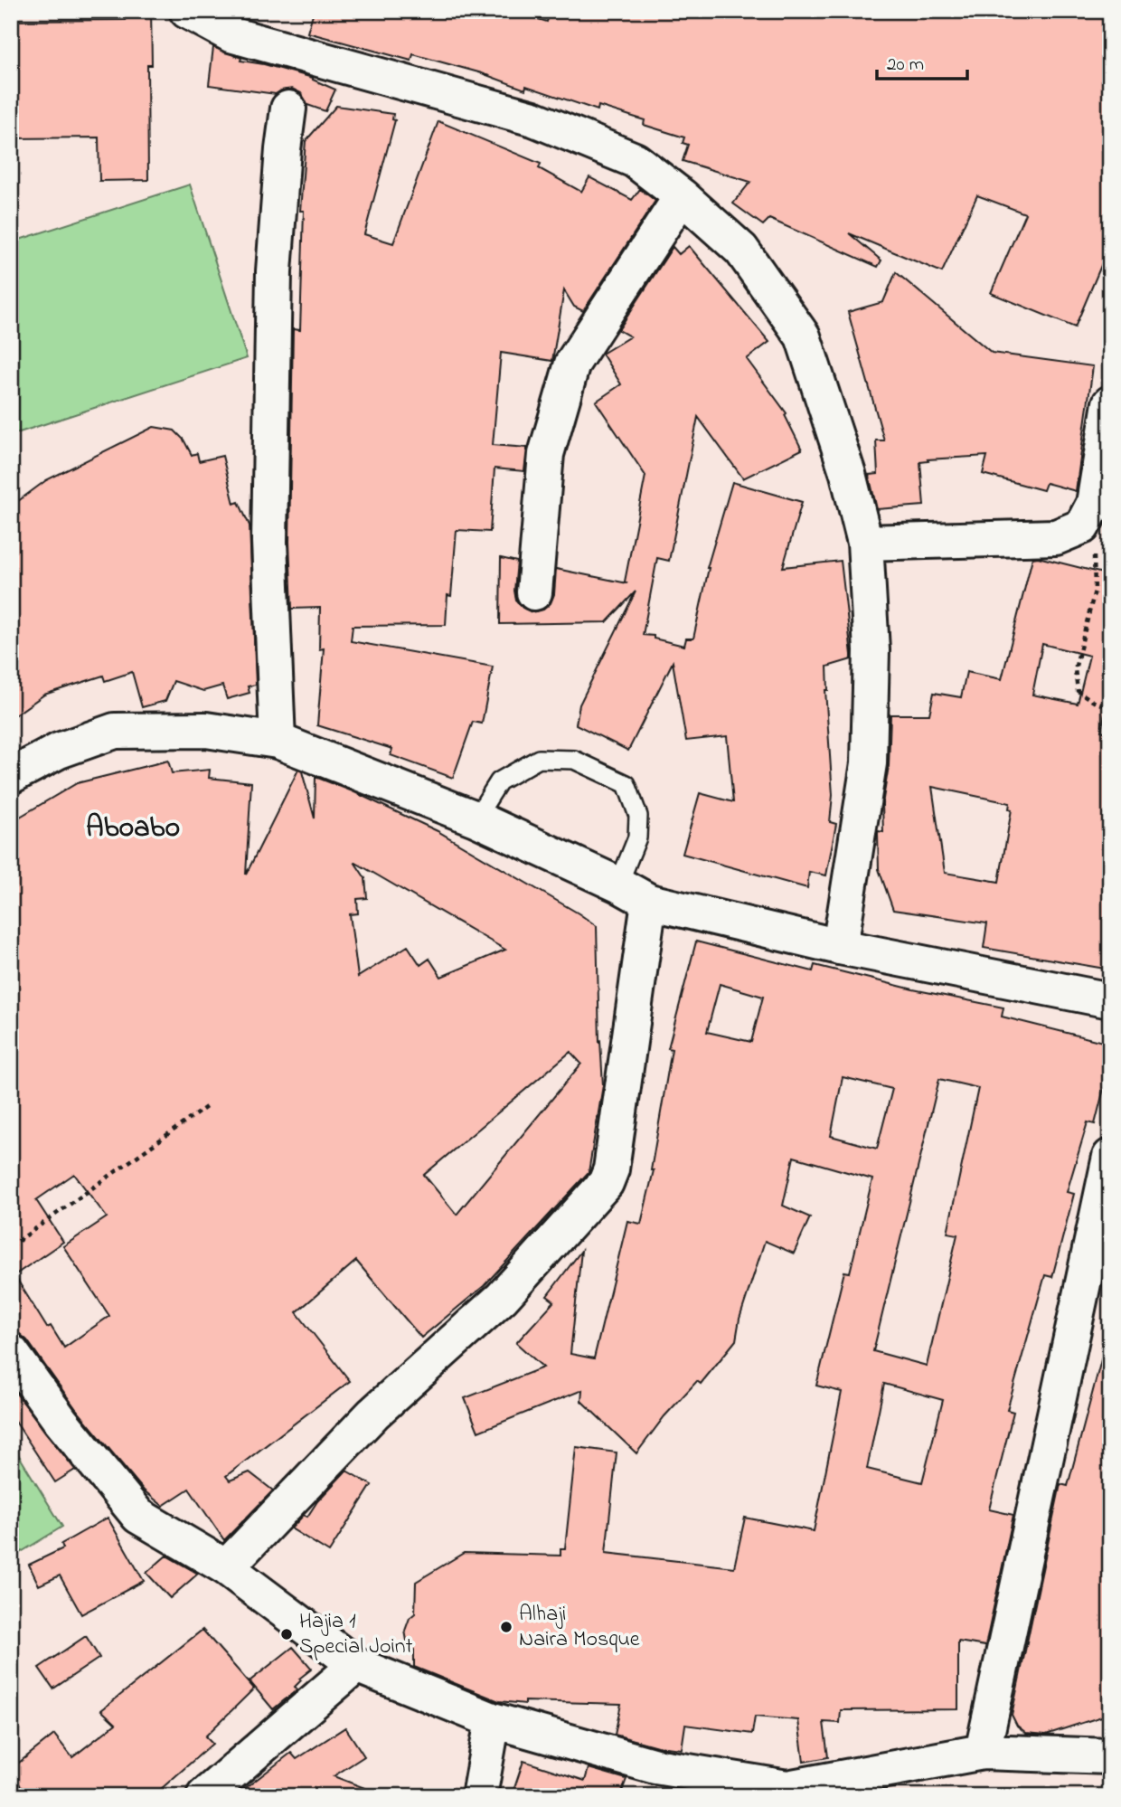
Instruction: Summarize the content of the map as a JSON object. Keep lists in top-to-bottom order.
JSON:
{
  "districts": ["Aboabo"],
  "places": ["Alhaji Naira Mosque", "Hajia 1 Special Joint"],
  "scale_bar": "20 m"
}
